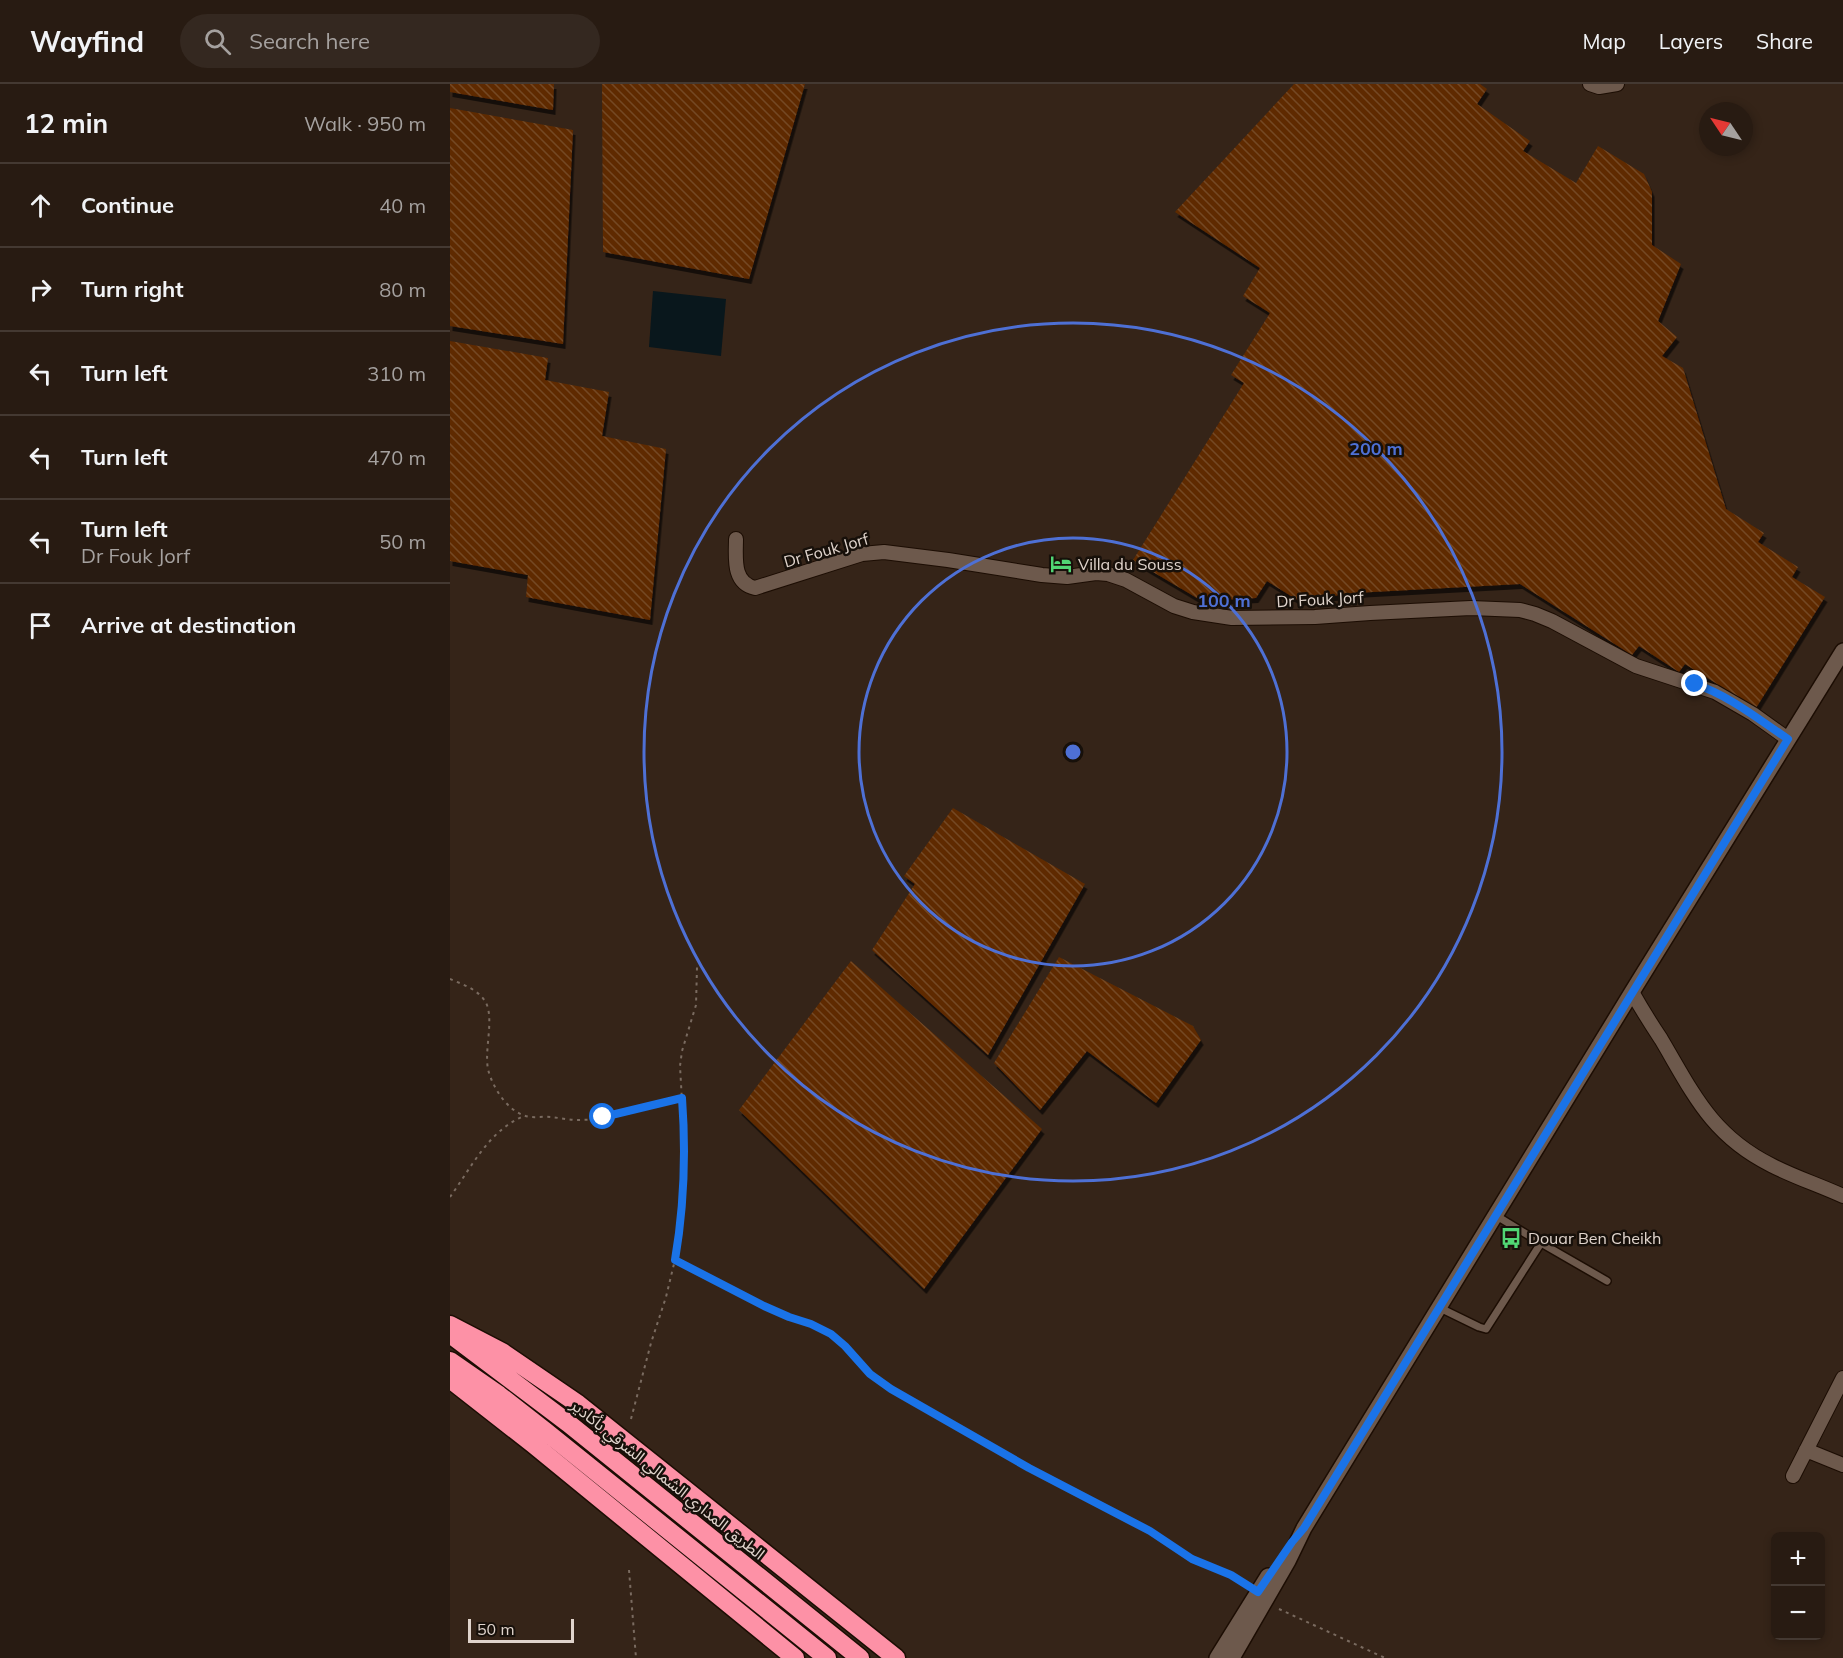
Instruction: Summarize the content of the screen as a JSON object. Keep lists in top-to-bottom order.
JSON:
{
  "streets": {
    "highway": ["الطريق المداري الشمالي الشرقي بأكادير"],
    "street": ["Dr Fouk Jorf"]
  },
  "places": {
    "hotel": ["Villa du Souss"],
    "bus stop": ["Douar Ben Cheikh"]
  },
  "scale_bar": "50 m",
  "north": "top left",
  "page": {
    "header": "Wayfind",
    "search": "Search here",
    "nav": ["Map", "Layers", "Share"],
    "heading": ["12 min", "Walk · 950 m"],
    "list": [
      ["Continue", "40 m"],
      ["Turn right", "80 m"],
      ["Turn left", "310 m"],
      ["Turn left", "470 m"],
      ["Turn left", "Dr Fouk Jorf", "50 m"],
      "Arrive at destination"
    ],
    "map_buttons": ["+", "−"],
    "scale": "50 m"
  },
  "rings": ["200 m", "100 m"]
}
